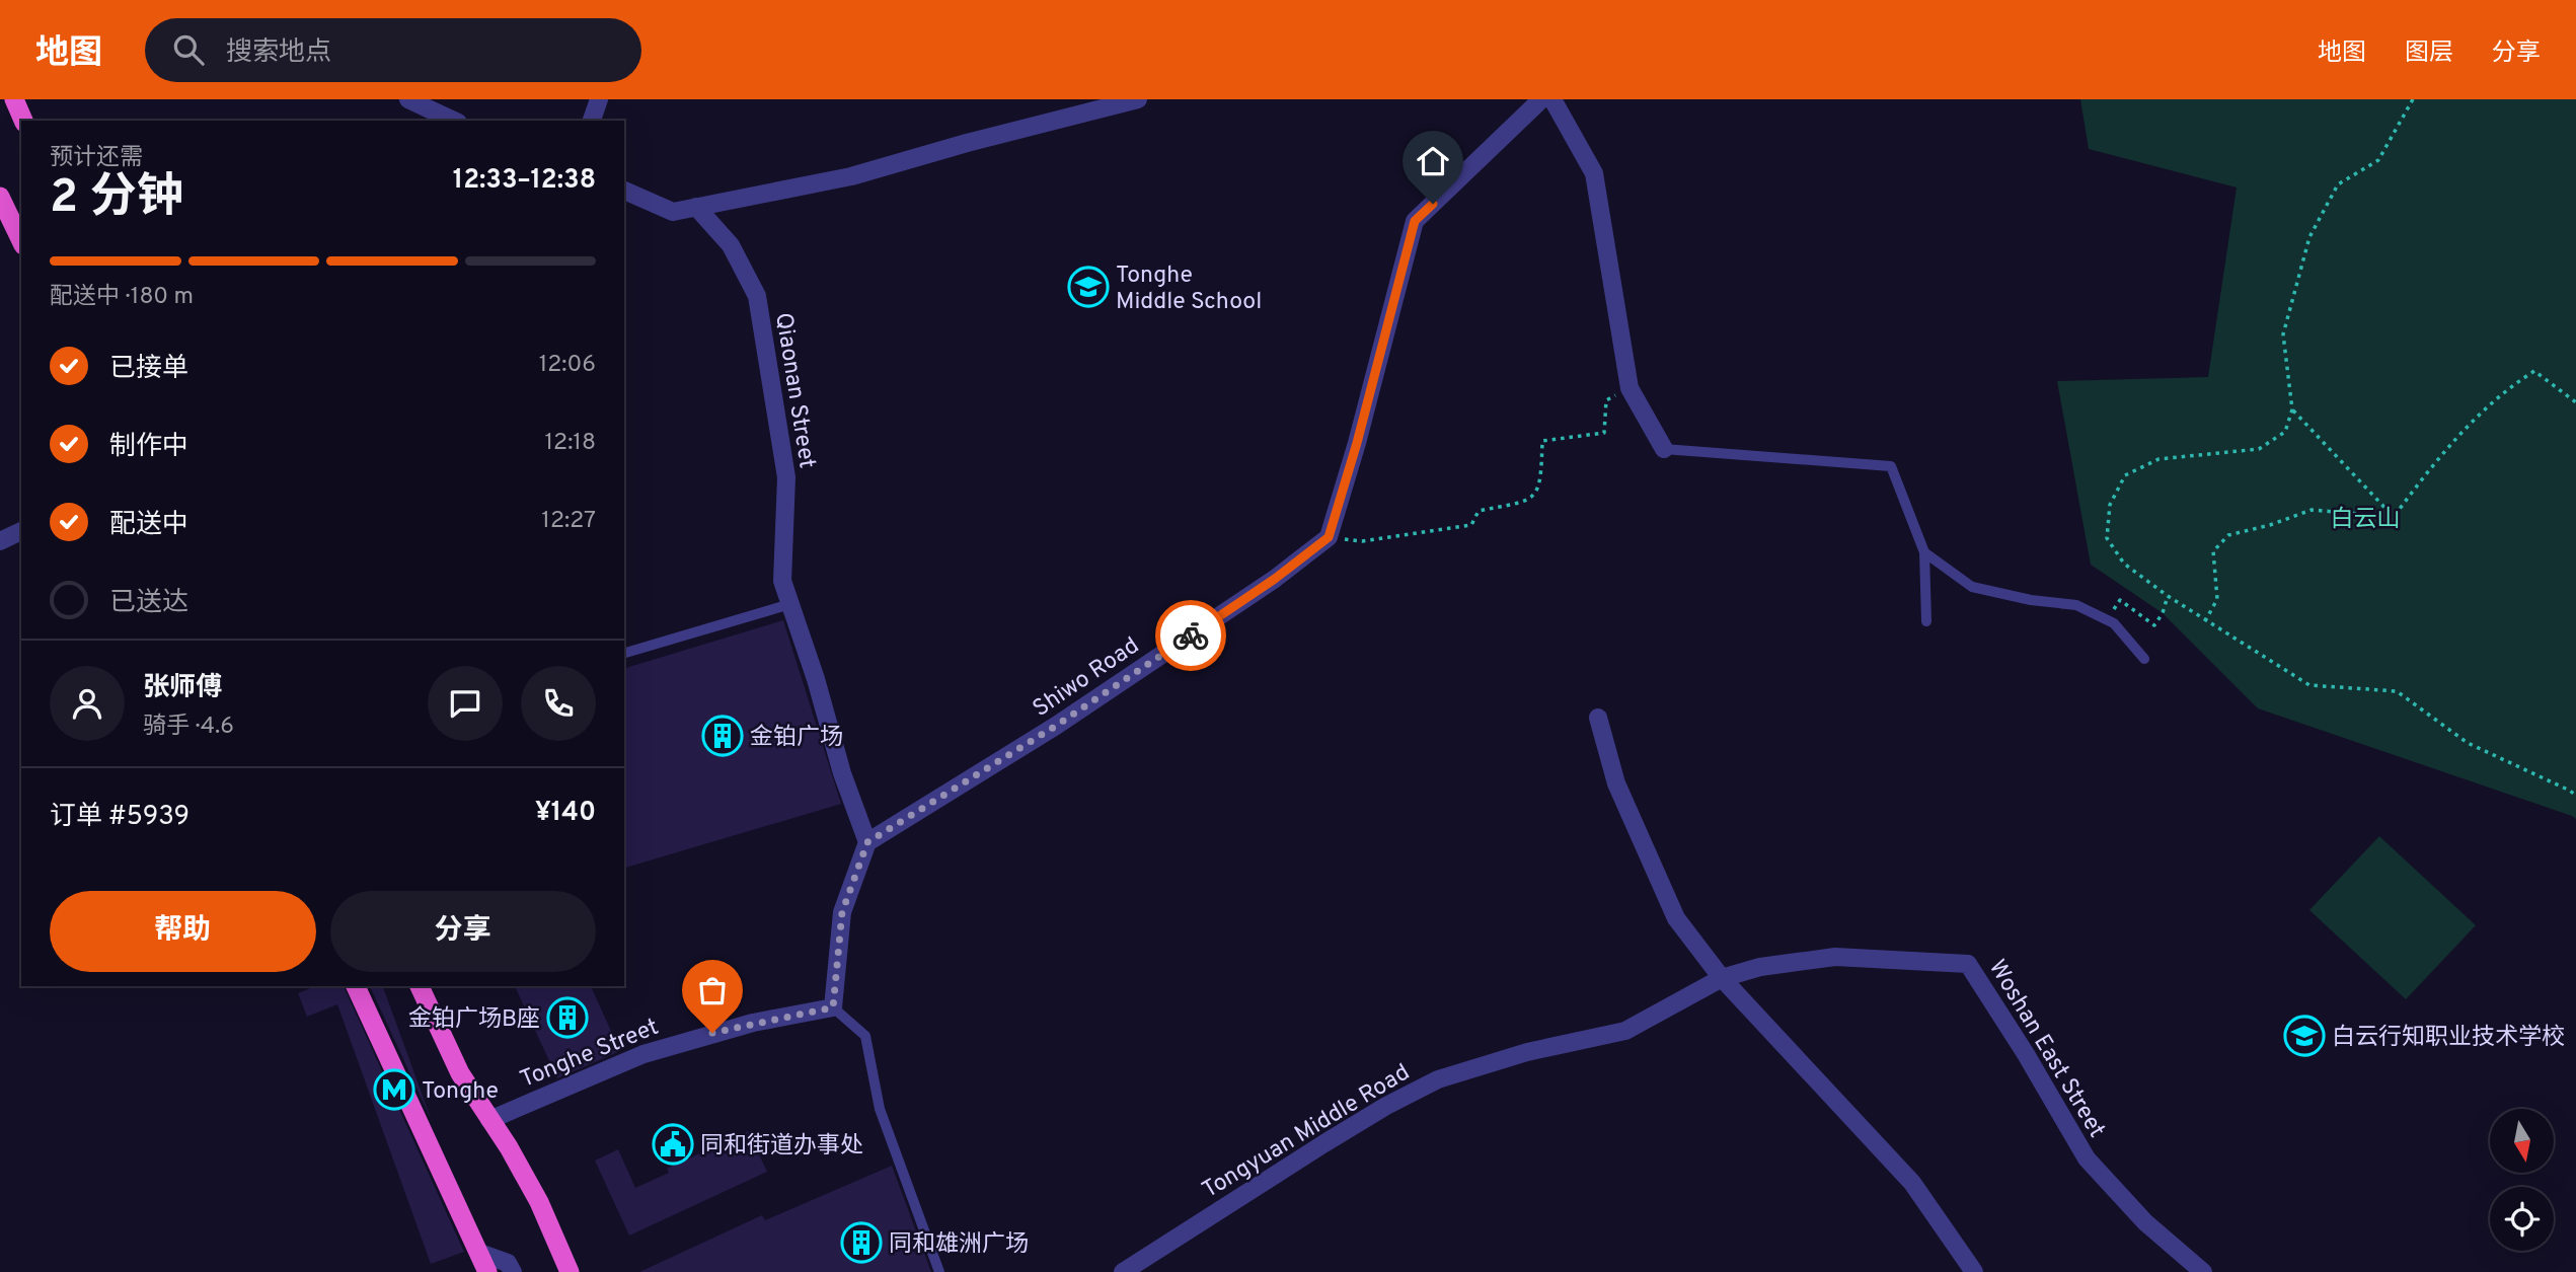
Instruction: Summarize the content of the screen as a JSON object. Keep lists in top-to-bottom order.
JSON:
{
  "streets": {
    "street": [
      "Qiaonan Street",
      "Shiwo Road",
      "Woshan East Street",
      "Tonghe Street",
      "Tongyuan Middle Road"
    ]
  },
  "crossings": [
    ["Qiaonan Street", "Shiwo Road"],
    ["Woshan East Street", "Tongyuan Middle Road"]
  ],
  "parks": ["白云山"],
  "places": {
    "school or university": ["Tonghe Middle School", "白云行知职业技术学校"],
    "building": ["金铂广场", "金铂广场B座", "同和雄洲广场"],
    "metro station": ["Tonghe"],
    "public building": ["同和街道办事处"]
  },
  "north": "bottom",
  "page": {
    "header": "地图",
    "search": "搜索地点",
    "nav": ["地图", "图层", "分享"],
    "heading": ["2 分钟", "预计还需", "12:33–12:38"],
    "panel": [
      "张师傅",
      "骑手 · 4.6",
      "订单 #5939",
      "¥140"
    ],
    "bar": "配送中 · 180 m",
    "list": [
      ["已接单", "12:06"],
      ["制作中", "12:18"],
      ["配送中", "12:27"],
      "已送达"
    ],
    "buttons": ["帮助", "分享"]
  }
}
